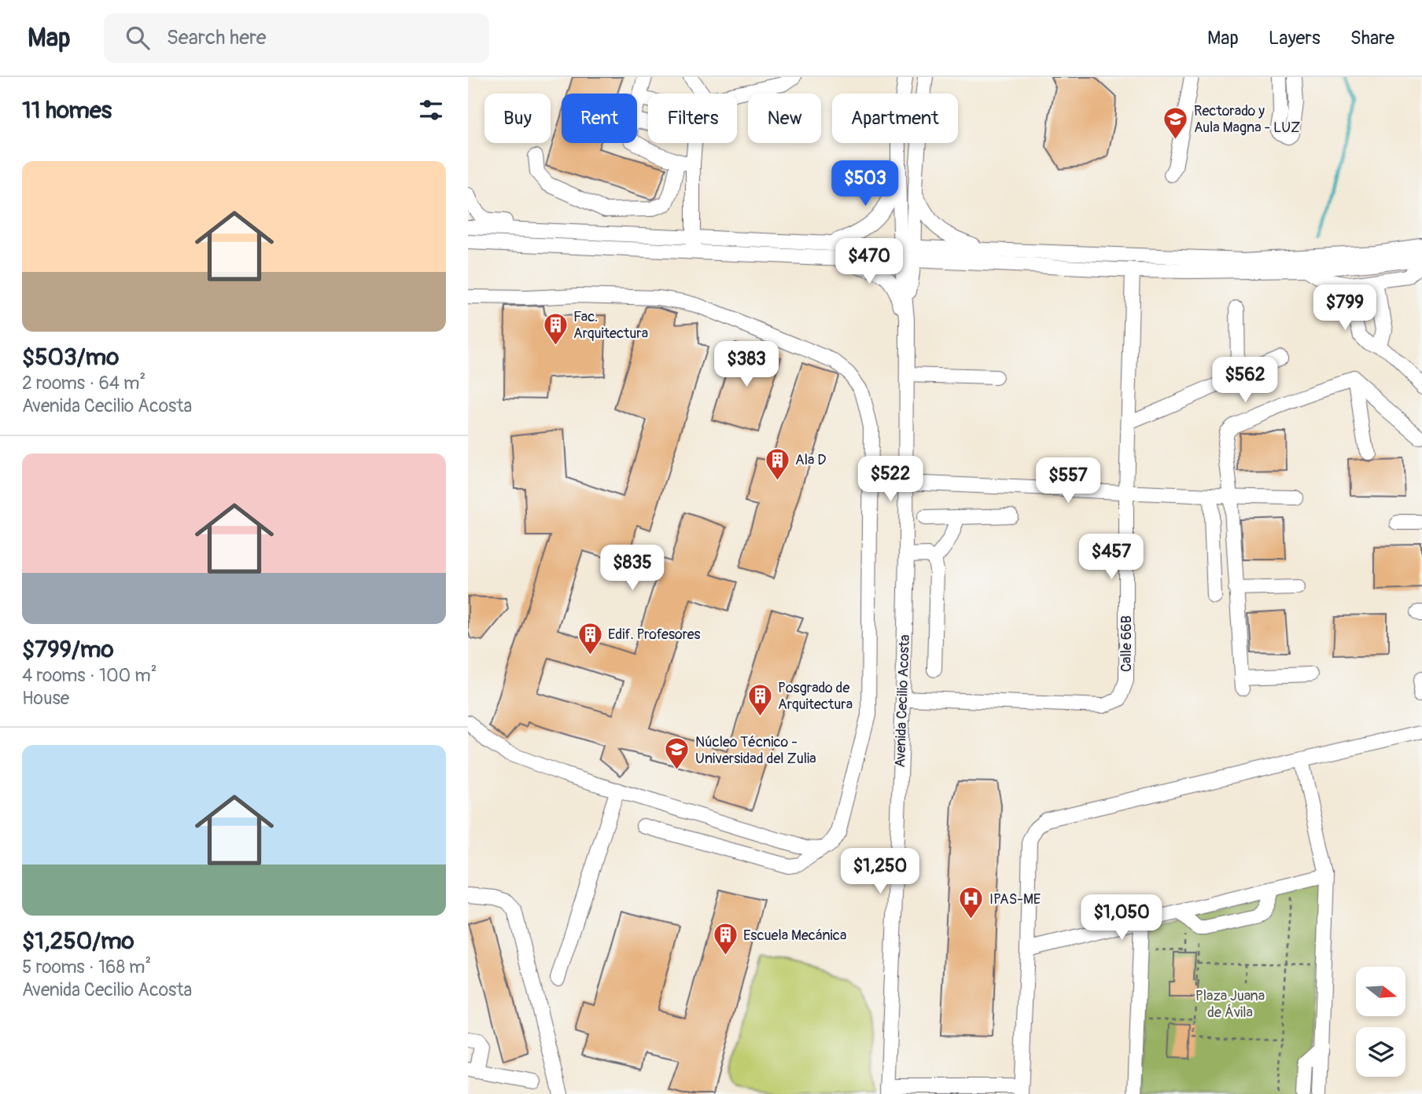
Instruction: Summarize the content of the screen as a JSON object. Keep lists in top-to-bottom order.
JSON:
{
  "streets": {
    "street": ["Calle 66B", "Avenida Cecilio Acosta"]
  },
  "crossings": [
    ["Calle 66B", "Avenida Cecilio Acosta"]
  ],
  "parks": ["Plaza Juana de Ávila"],
  "places": {
    "school or university": ["Rectorado y Aula Magna - LUZ", "Núcleo Técnico - Universidad del Zulia"],
    "building": [
      "Fac. Arquitectura",
      "Ala D",
      "Edif. Profesores",
      "Posgrado de Arquitectura",
      "Escuela Mecánica"
    ],
    "hospital": ["IPAS-ME"]
  },
  "north": "right",
  "page": {
    "header": "Map",
    "search": "Search here",
    "nav": ["Map", "Layers", "Share"],
    "heading": "11 homes",
    "chip": [
      "Buy",
      "Rent",
      "Filters",
      "New",
      "Apartment"
    ],
    "list": [
      {
        "name": "$503/mo",
        "note": "2 rooms · 64 m² · Avenida Cecilio Acosta"
      },
      {
        "name": "$799/mo",
        "note": "4 rooms · 100 m² · House"
      },
      {
        "name": "$1,250/mo",
        "note": "5 rooms · 168 m² · Avenida Cecilio Acosta"
      }
    ],
    "price": [
      "$503",
      "$470",
      "$799",
      "$383",
      "$562",
      "$522",
      "$557",
      "$457",
      "$835",
      "$1,250",
      "$1,050"
    ]
  }
}
